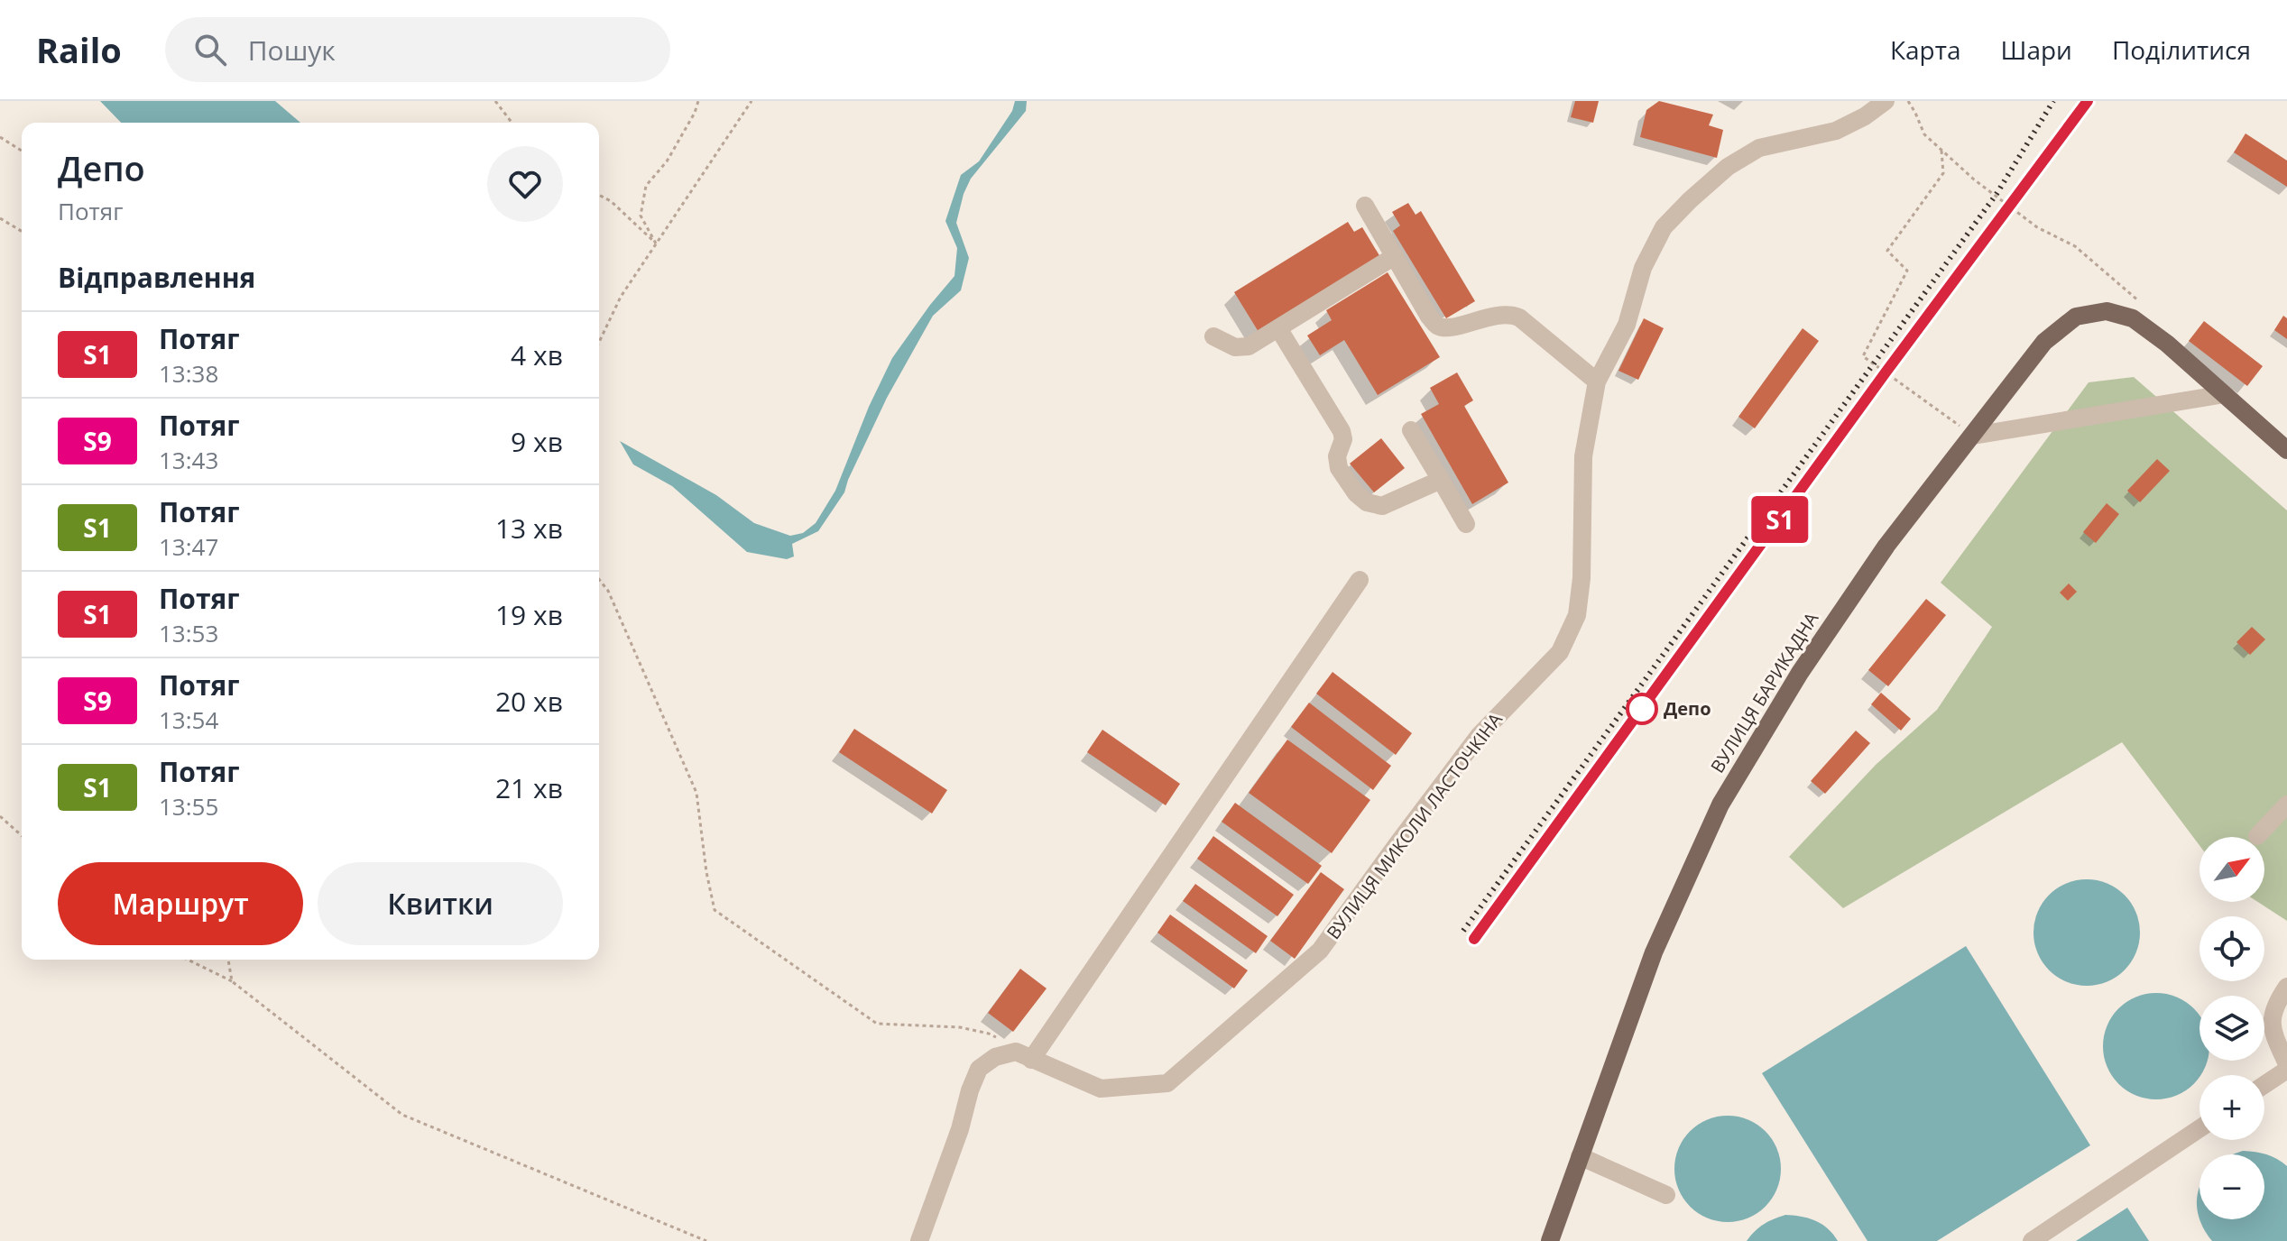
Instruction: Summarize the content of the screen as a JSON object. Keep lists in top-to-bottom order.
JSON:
{
  "streets": {
    "main road": ["ВУЛИЦЯ БАРИКАДНА"],
    "street": ["ВУЛИЦЯ МИКОЛИ ЛАСТОЧКІНА"]
  },
  "places": ["Депо"],
  "north": "top right",
  "page": {
    "header": "Railo",
    "search": "Пошук",
    "nav": ["Карта", "Шари", "Поділитися"],
    "on_map": "S1",
    "heading": [
      ["Депо", "Потяг"],
      "Відправлення"
    ],
    "list": [
      {
        "mark": "S1",
        "name": "Потяг",
        "note": "13:38",
        "value": "4 хв"
      },
      {
        "mark": "S9",
        "name": "Потяг",
        "note": "13:43",
        "value": "9 хв"
      },
      {
        "mark": "S1",
        "name": "Потяг",
        "note": "13:47",
        "value": "13 хв"
      },
      {
        "mark": "S1",
        "name": "Потяг",
        "note": "13:53",
        "value": "19 хв"
      },
      {
        "mark": "S9",
        "name": "Потяг",
        "note": "13:54",
        "value": "20 хв"
      },
      {
        "mark": "S1",
        "name": "Потяг",
        "note": "13:55",
        "value": "21 хв"
      }
    ],
    "map_buttons": ["+", "−"],
    "buttons": ["Маршрут", "Квитки"]
  }
}
